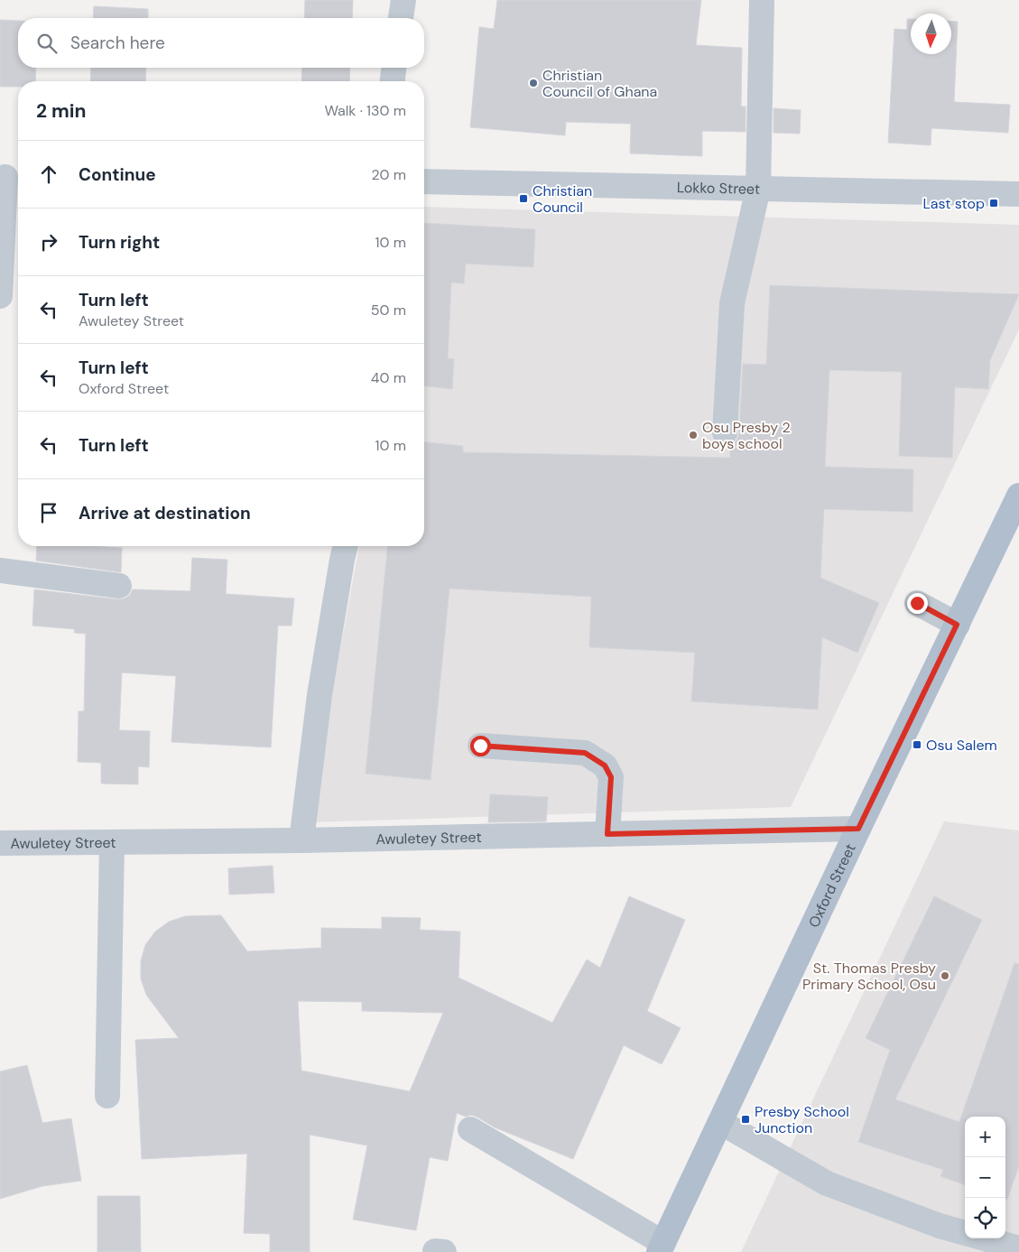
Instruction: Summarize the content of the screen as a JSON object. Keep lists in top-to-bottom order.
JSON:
{
  "streets": {
    "main road": ["Oxford Street"],
    "street": ["Lokko Street", "Awuletey Street"]
  },
  "crossings": [
    ["Awuletey Street", "Oxford Street"]
  ],
  "places": {
    "other": ["Christian Council of Ghana", "Osu Presby 2 boys school", "St. Thomas Presby Primary School, Osu"],
    "transit": [
      "Christian Council",
      "Last stop",
      "Osu Salem",
      "Presby School Junction"
    ]
  },
  "north": "bottom",
  "page": {
    "search": "Search here",
    "heading": ["2 min", "Walk · 130 m"],
    "list": [
      ["Continue", "20 m"],
      ["Turn right", "10 m"],
      ["Turn left", "Awuletey Street", "50 m"],
      ["Turn left", "Oxford Street", "40 m"],
      ["Turn left", "10 m"],
      "Arrive at destination"
    ],
    "map_buttons": ["+", "−"]
  }
}
